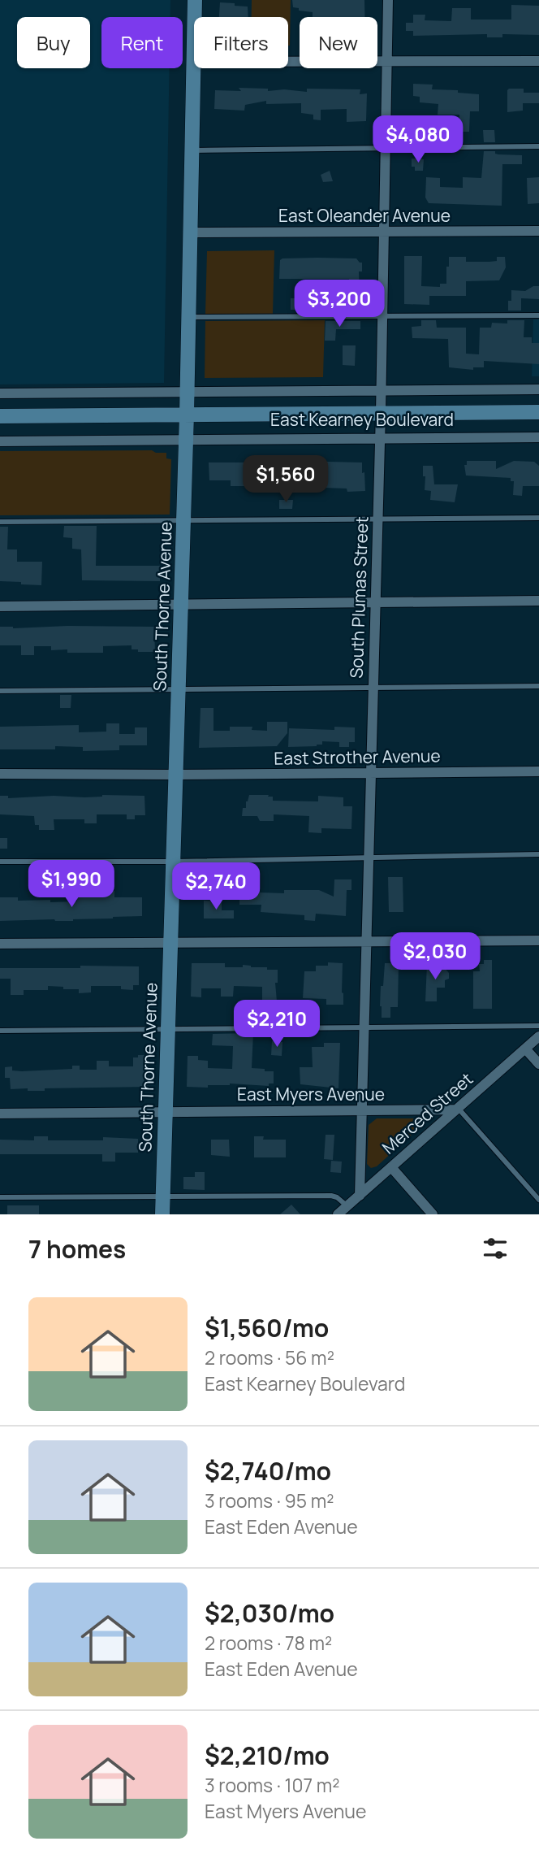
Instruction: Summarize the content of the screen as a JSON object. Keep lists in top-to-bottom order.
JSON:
{
  "streets": {
    "main road": ["East Kearney Boulevard", "South Thorne Avenue"],
    "street": [
      "East Oleander Avenue",
      "South Plumas Street",
      "East Strother Avenue",
      "East Myers Avenue",
      "Merced Street"
    ]
  },
  "crossings": [
    ["East Oleander Avenue", "South Plumas Street"],
    ["East Oleander Avenue", "South Thorne Avenue"],
    ["East Kearney Boulevard", "South Plumas Street"],
    ["East Kearney Boulevard", "South Thorne Avenue"],
    ["South Plumas Street", "East Strother Avenue"],
    ["South Plumas Street", "East Myers Avenue"],
    ["South Plumas Street", "Merced Street"],
    ["South Thorne Avenue", "East Strother Avenue"],
    ["South Thorne Avenue", "East Myers Avenue"],
    ["East Myers Avenue", "Merced Street"]
  ],
  "page": {
    "chip": [
      "Buy",
      "Rent",
      "Filters",
      "New"
    ],
    "price": [
      "$4,080",
      "$3,200",
      "$1,560",
      "$1,990",
      "$2,740",
      "$2,030",
      "$2,210"
    ],
    "heading": "7 homes",
    "list": [
      {
        "name": "$1,560/mo",
        "note": "2 rooms · 56 m² · East Kearney Boulevard"
      },
      {
        "name": "$2,740/mo",
        "note": "3 rooms · 95 m² · East Eden Avenue"
      },
      {
        "name": "$2,030/mo",
        "note": "2 rooms · 78 m² · East Eden Avenue"
      },
      {
        "name": "$2,210/mo",
        "note": "3 rooms · 107 m² · East Myers Avenue"
      }
    ]
  }
}
